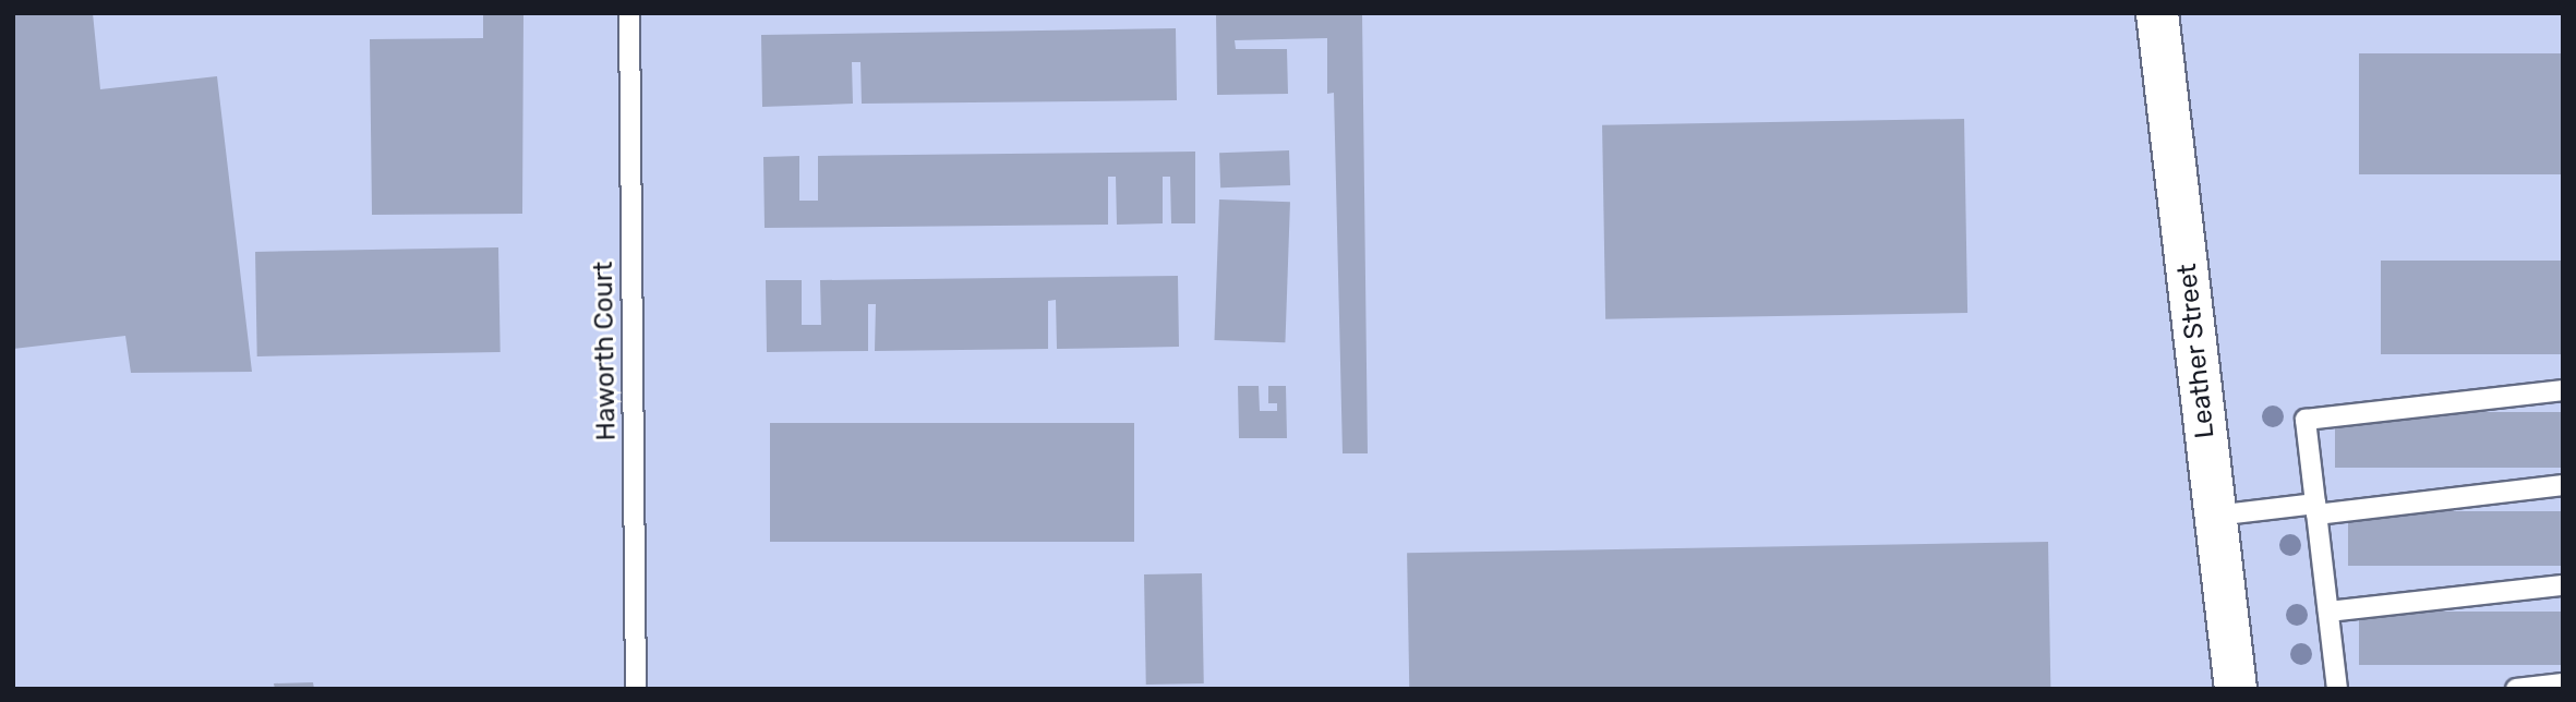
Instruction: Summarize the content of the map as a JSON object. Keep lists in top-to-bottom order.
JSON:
{
  "streets": {
    "street": ["Leather Street"],
    "lane": ["Haworth Court"]
  }
}
